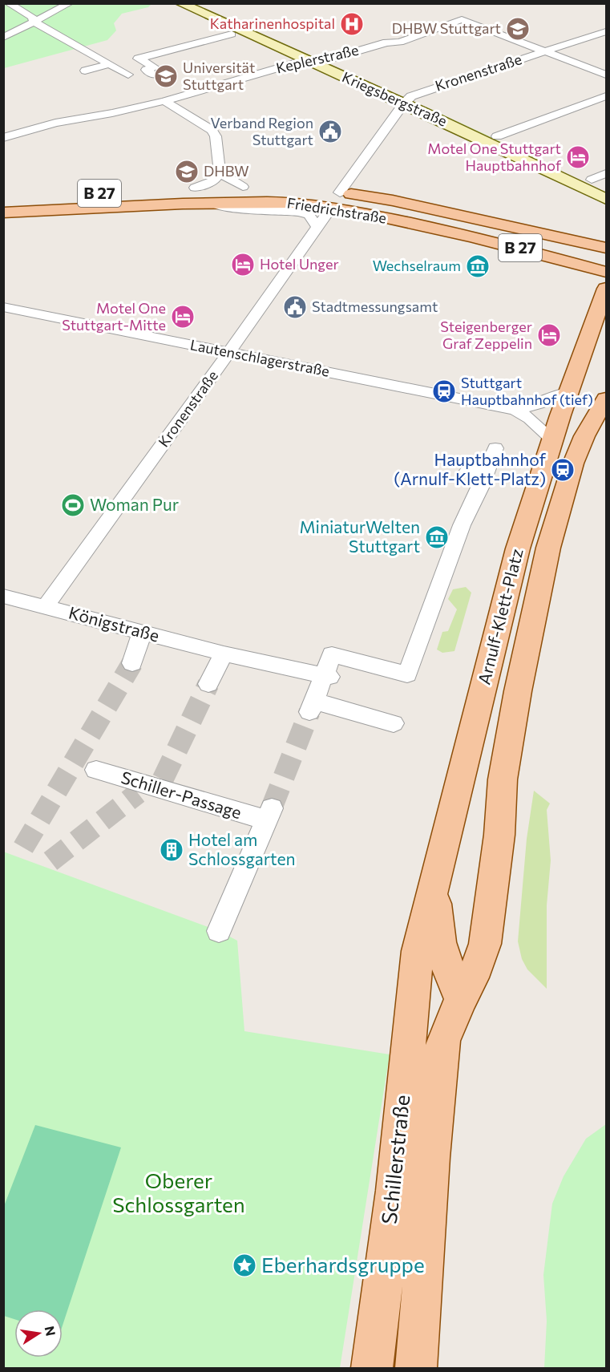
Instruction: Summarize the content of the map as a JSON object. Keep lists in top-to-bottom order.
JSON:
{
  "streets": {
    "main road": [
      "Kriegsbergstraße",
      "B 27",
      "Friedrichstraße",
      "Arnulf-Klett-Platz",
      "Schillerstraße"
    ],
    "street": [
      "Keplerstraße",
      "Kronenstraße",
      "Lautenschlagerstraße",
      "Königstraße",
      "Schiller-Passage"
    ]
  },
  "crossings": [
    ["Keplerstraße", "Kronenstraße"],
    ["Keplerstraße", "Kriegsbergstraße"],
    ["Kronenstraße", "Kriegsbergstraße"],
    ["Kronenstraße", "Friedrichstraße"],
    ["Kronenstraße", "Lautenschlagerstraße"],
    ["Kronenstraße", "Königstraße"],
    ["Lautenschlagerstraße", "Arnulf-Klett-Platz"],
    ["Arnulf-Klett-Platz", "Schillerstraße"]
  ],
  "parks": ["Oberer Schlossgarten"],
  "places": {
    "hospital": ["Katharinenhospital"],
    "school or university": ["DHBW Stuttgart", "Universität Stuttgart", "DHBW"],
    "public building": ["Verband Region Stuttgart", "Stadtmessungsamt"],
    "hotel": [
      "Motel One Stuttgart Hauptbahnhof",
      "Hotel Unger",
      "Motel One Stuttgart-Mitte",
      "Steigenberger Graf Zeppelin"
    ],
    "museum": ["Wechselraum", "MiniaturWelten Stuttgart"],
    "station": ["Stuttgart Hauptbahnhof (tief)", "Hauptbahnhof (Arnulf-Klett-Platz)"],
    "sports": ["Woman Pur"],
    "building": ["Hotel am Schlossgarten"],
    "place": ["Eberhardsgruppe"]
  },
  "north": "right"
}
